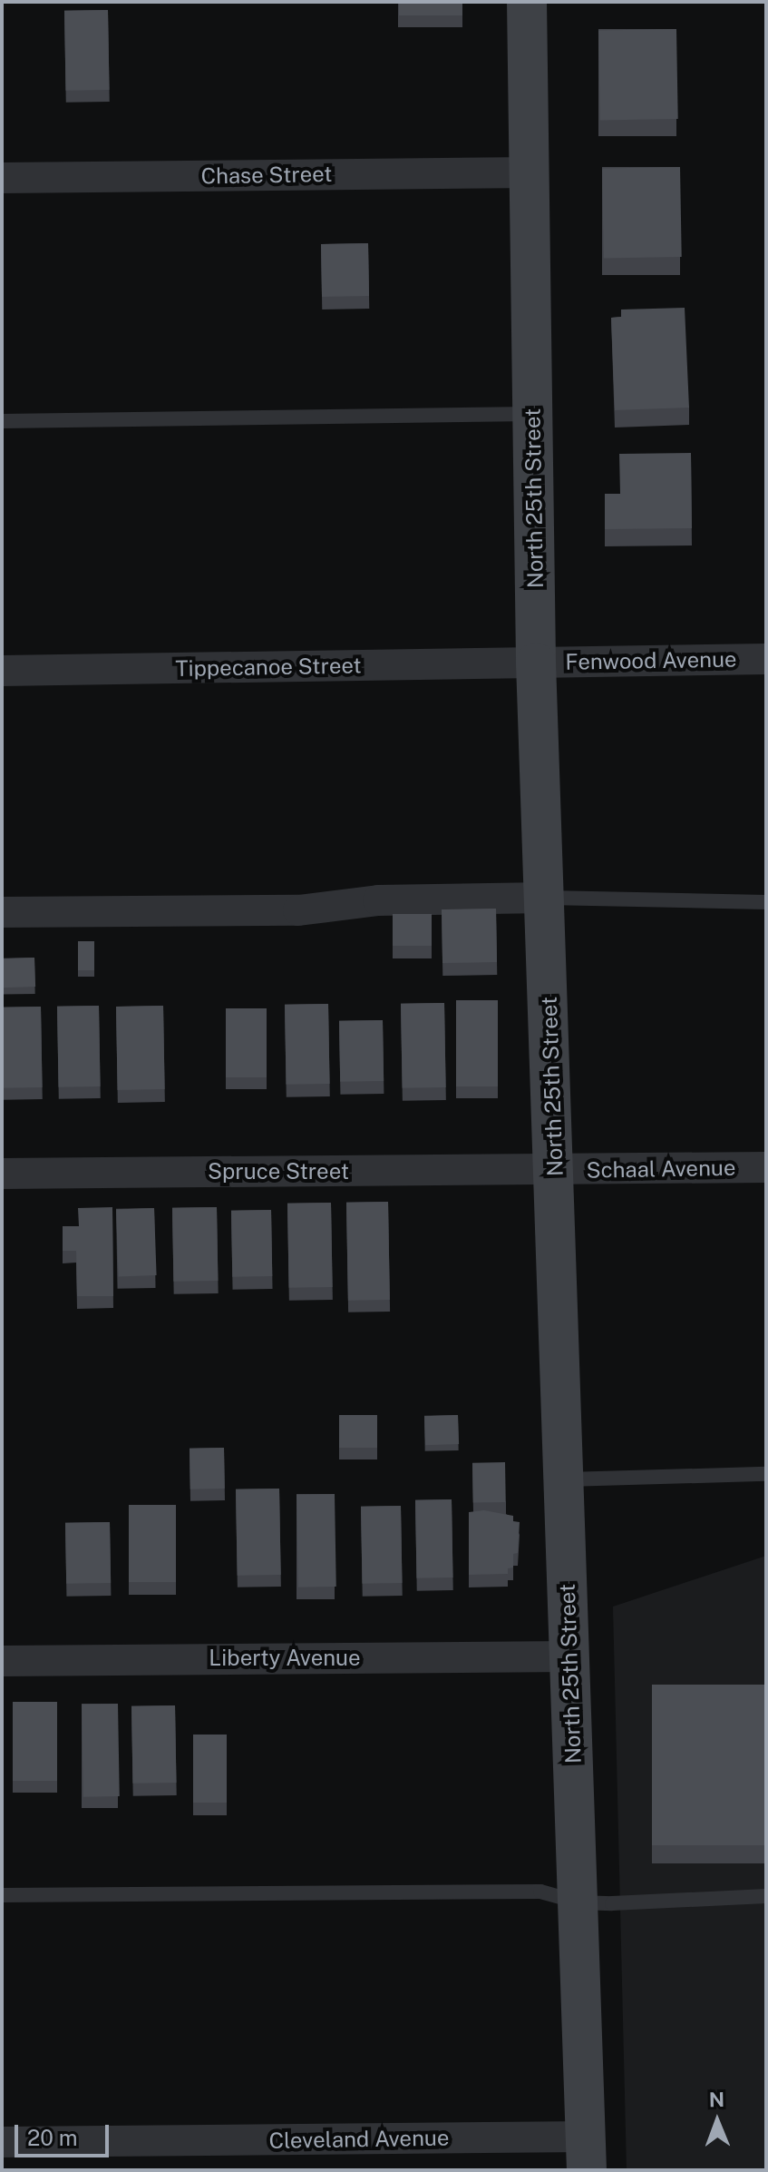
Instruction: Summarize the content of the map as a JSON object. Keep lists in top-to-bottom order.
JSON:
{
  "streets": {
    "street": [
      "Chase Street",
      "North 25th Street",
      "Fenwood Avenue",
      "Tippecanoe Street",
      "Schaal Avenue",
      "Spruce Street",
      "Liberty Avenue",
      "Cleveland Avenue"
    ]
  },
  "crossings": [
    ["Chase Street", "North 25th Street"],
    ["North 25th Street", "Fenwood Avenue"],
    ["North 25th Street", "Tippecanoe Street"],
    ["North 25th Street", "Schaal Avenue"],
    ["North 25th Street", "Spruce Street"],
    ["North 25th Street", "Liberty Avenue"],
    ["North 25th Street", "Cleveland Avenue"],
    ["Fenwood Avenue", "Tippecanoe Street"],
    ["Schaal Avenue", "Spruce Street"]
  ],
  "scale_bar": "20 m",
  "north": "top"
}
